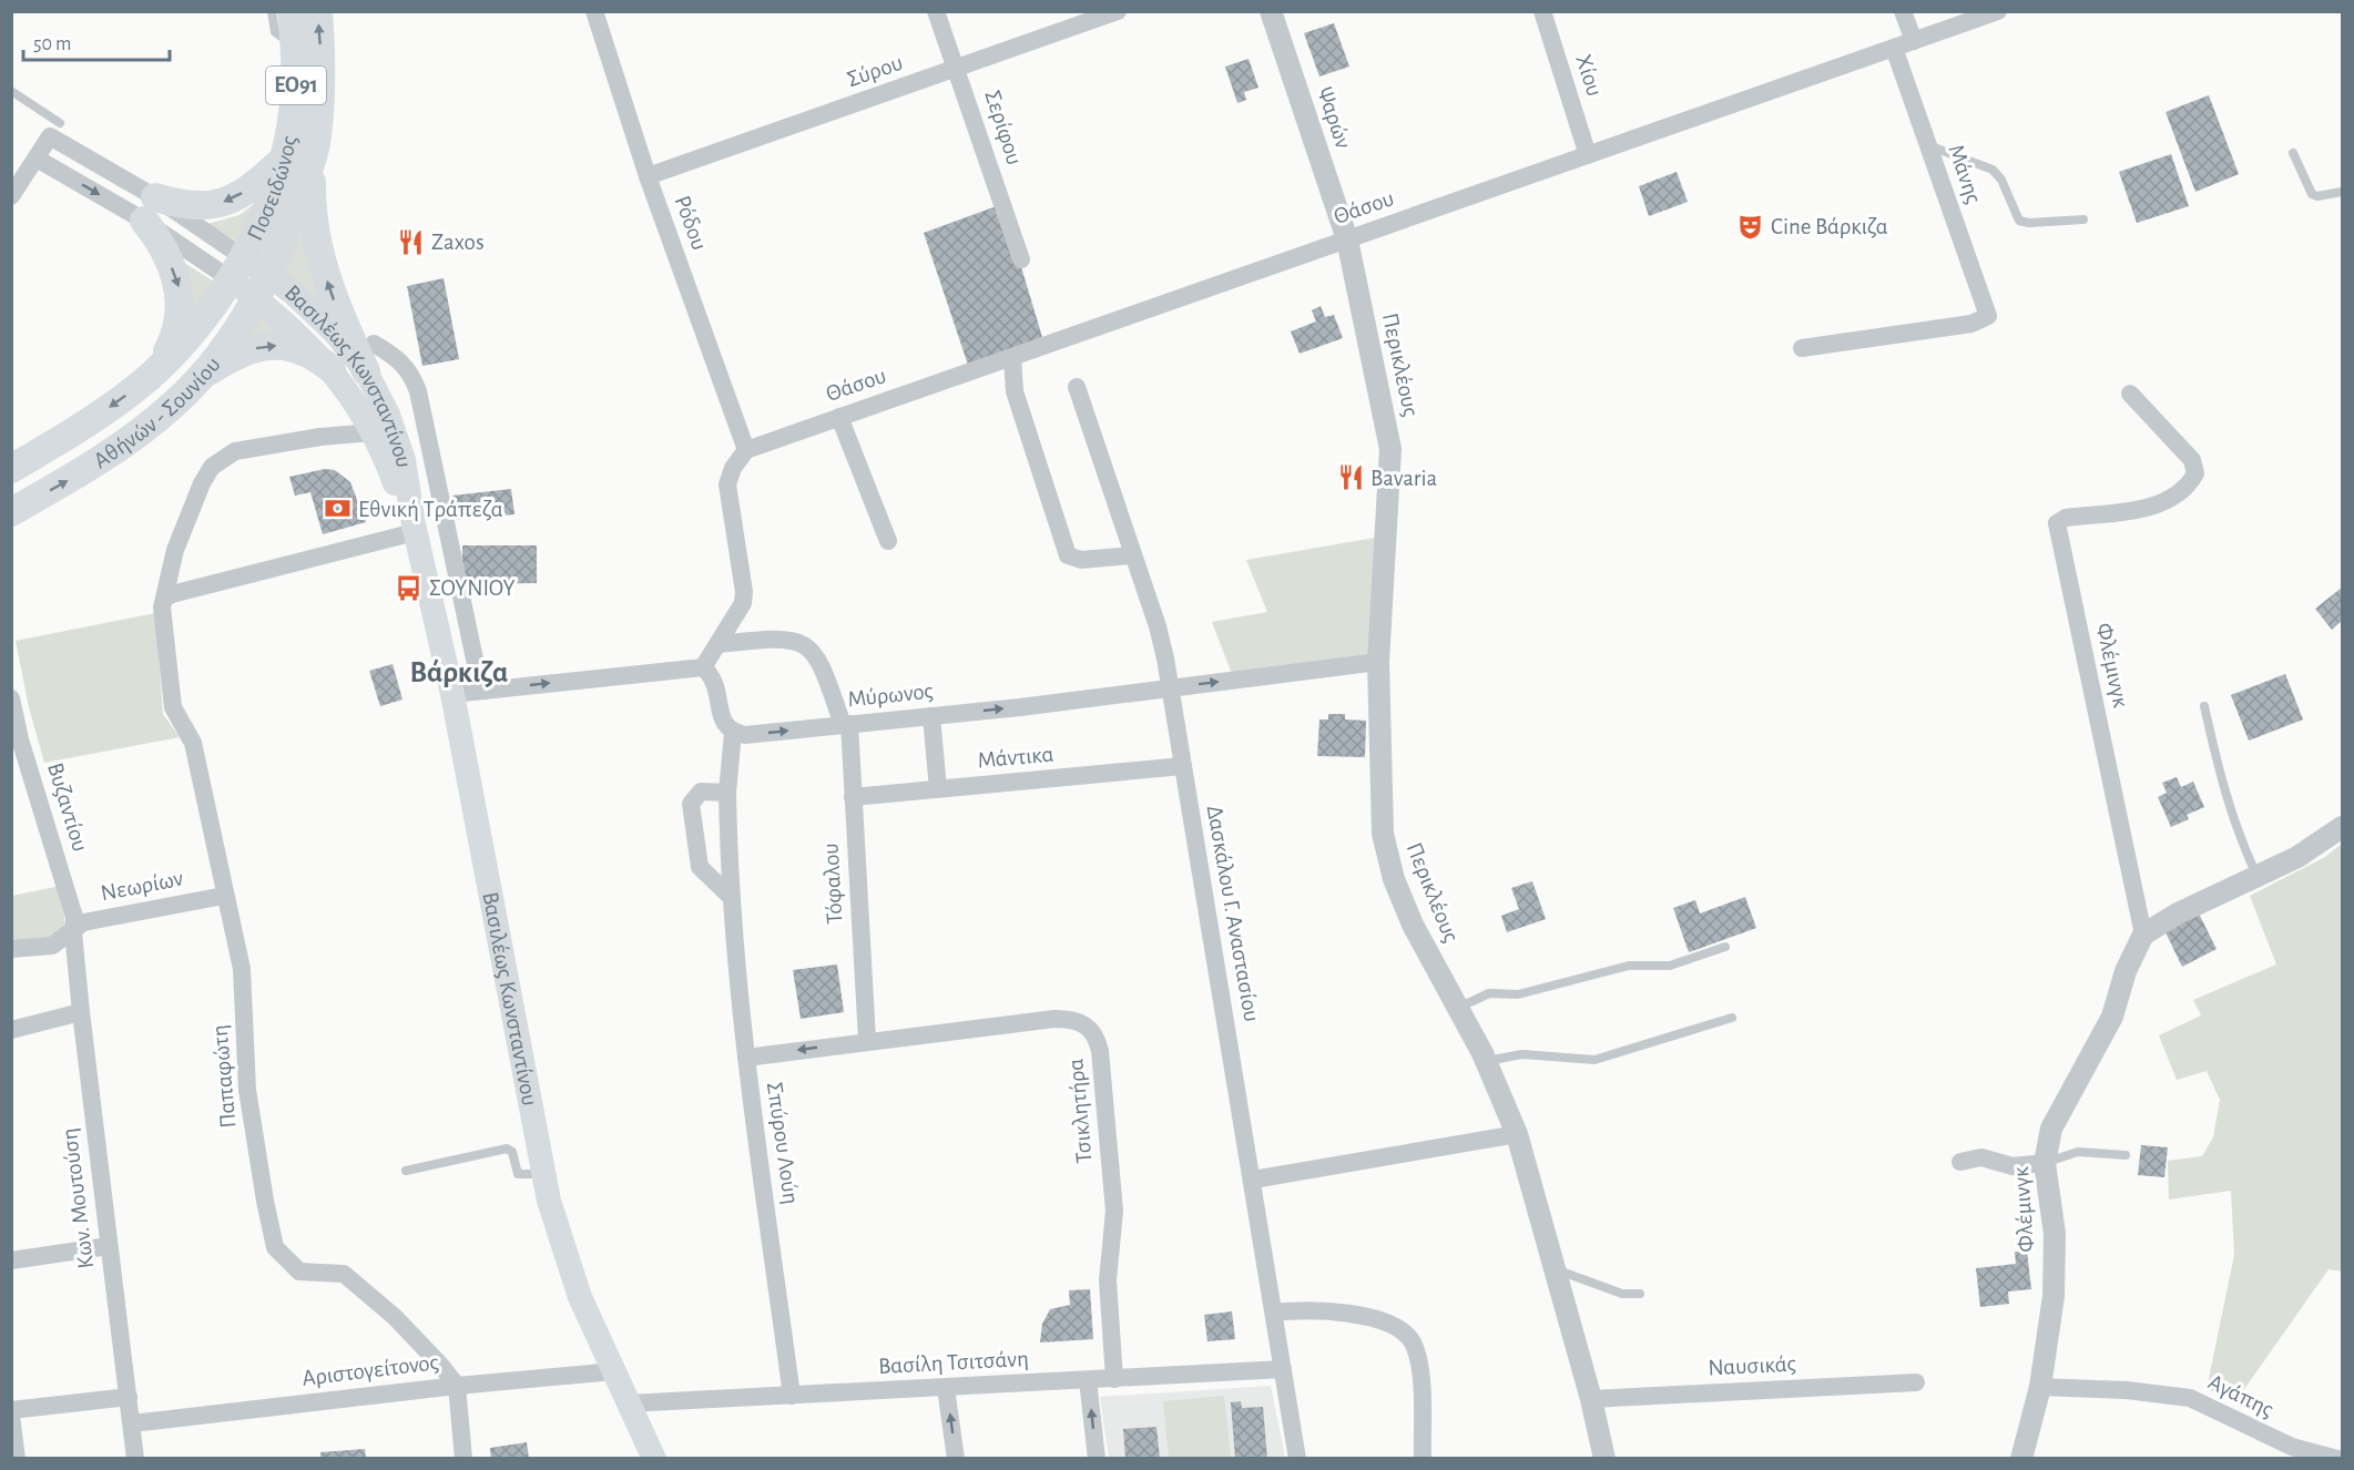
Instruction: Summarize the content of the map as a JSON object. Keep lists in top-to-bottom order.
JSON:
{
  "streets": {
    "main road": [
      "ΕΟ91",
      "Ποσειδώνος",
      "Βασιλέως Κωνσταντίνου",
      "Αθήνών - Σουνίου"
    ],
    "street": [
      "Σύρου",
      "Χίου",
      "Ψαρών",
      "Σερίφου",
      "Μάνης",
      "Θάσου",
      "Ρόδου",
      "Περικλέους",
      "Φλέμινγκ",
      "Μύρωνος",
      "Μάντικα",
      "Βυζαντίου",
      "Τόφαλου",
      "Νεωρίων",
      "Δασκάλου Γ. Αναστασίου",
      "Παπαφώτη",
      "Τσικλητήρα",
      "Σπύρου Λούη",
      "Κων. Μουτούση",
      "Βασίλη Τσιτσάνη",
      "Ναυσικάς",
      "Αριστογείτονος",
      "Αγάπης"
    ]
  },
  "crossings": [
    ["Σύρου", "Σερίφου"],
    ["Σύρου", "Ρόδου"],
    ["Χίου", "Θάσου"],
    ["Ψαρών", "Θάσου"],
    ["Ψαρών", "Περικλέους"],
    ["Μάνης", "Θάσου"],
    ["Ποσειδώνος", "Βασιλέως Κωνσταντίνου"],
    ["Ποσειδώνος", "Αθήνών - Σουνίου"],
    ["Θάσου", "Ρόδου"],
    ["Θάσου", "Περικλέους"],
    ["Περικλέους", "Μύρωνος"],
    ["Περικλέους", "Ναυσικάς"],
    ["Βασιλέως Κωνσταντίνου", "Αθήνών - Σουνίου"],
    ["Βασιλέως Κωνσταντίνου", "Παπαφώτη"],
    ["Βασιλέως Κωνσταντίνου", "Βασίλη Τσιτσάνη"],
    ["Βασιλέως Κωνσταντίνου", "Αριστογείτονος"],
    ["Φλέμινγκ", "Αγάπης"],
    ["Μύρωνος", "Τόφαλου"],
    ["Μύρωνος", "Δασκάλου Γ. Αναστασίου"],
    ["Μύρωνος", "Σπύρου Λούη"],
    ["Μάντικα", "Τόφαλου"],
    ["Μάντικα", "Δασκάλου Γ. Αναστασίου"],
    ["Βυζαντίου", "Νεωρίων"],
    ["Βυζαντίου", "Κων. Μουτούση"],
    ["Τόφαλου", "Τσικλητήρα"],
    ["Νεωρίων", "Παπαφώτη"],
    ["Νεωρίων", "Κων. Μουτούση"],
    ["Δασκάλου Γ. Αναστασίου", "Βασίλη Τσιτσάνη"],
    ["Παπαφώτη", "Αριστογείτονος"],
    ["Τσικλητήρα", "Σπύρου Λούη"],
    ["Τσικλητήρα", "Βασίλη Τσιτσάνη"],
    ["Σπύρου Λούη", "Βασίλη Τσιτσάνη"],
    ["Κων. Μουτούση", "Αριστογείτονος"]
  ],
  "one_way": ["Μύρωνος"],
  "districts": ["Βάρκιζα"],
  "places": {
    "theatre": ["Cine Βάρκιζα"],
    "restaurant": ["Zaxos", "Bavaria"],
    "bank": ["Εθνική Τράπεζα"],
    "bus stop": ["ΣΟΥΝΙΟΥ"]
  },
  "scale_bar": "50 m"
}
